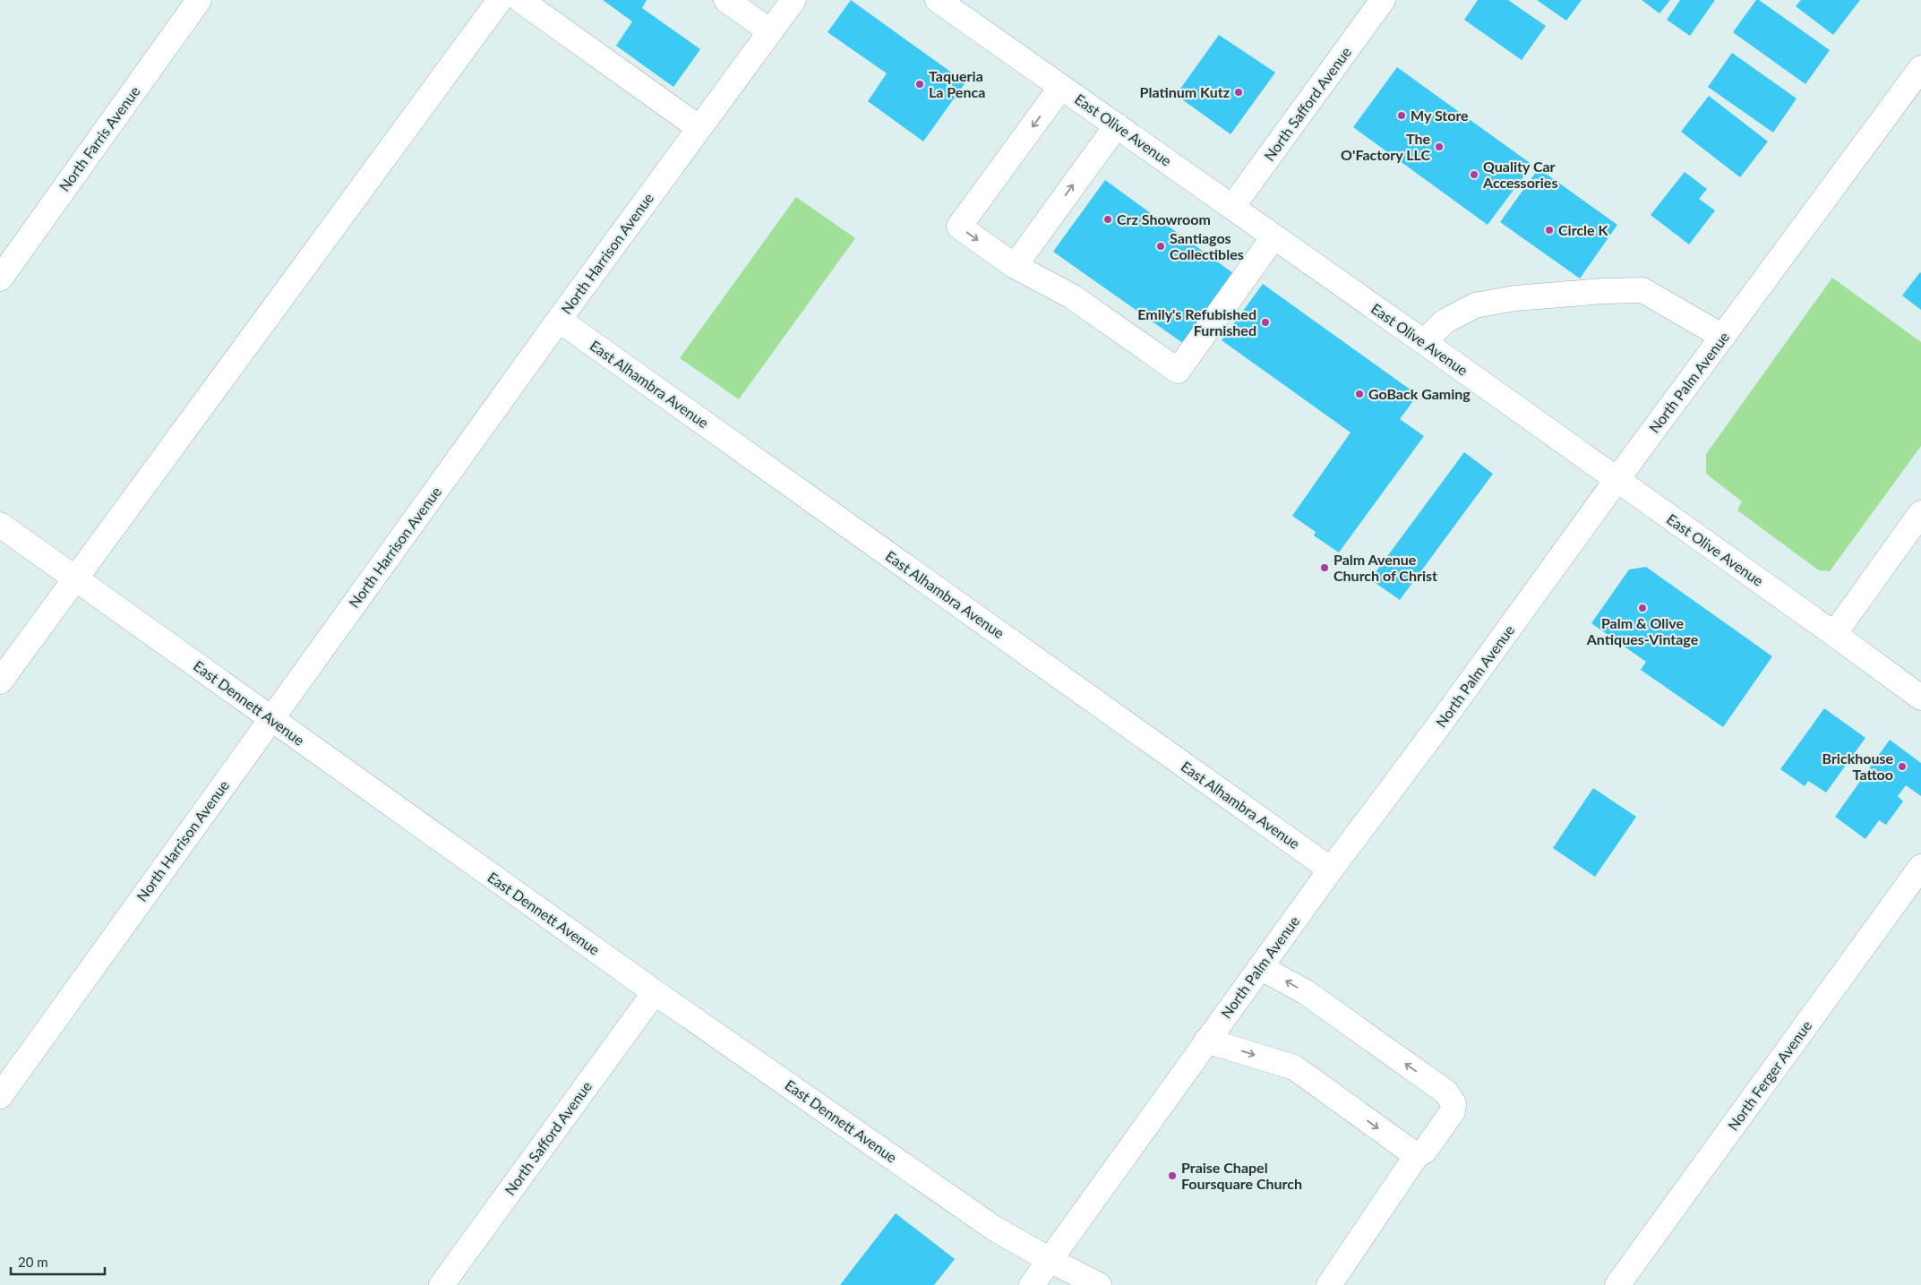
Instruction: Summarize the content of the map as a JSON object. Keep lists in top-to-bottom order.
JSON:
{
  "streets": {
    "street": [
      "North Safford Avenue",
      "East Olive Avenue",
      "North Farris Avenue",
      "North Harrison Avenue",
      "North Palm Avenue",
      "East Alhambra Avenue",
      "East Dennett Avenue",
      "North Ferger Avenue"
    ]
  },
  "crossings": [
    ["North Safford Avenue", "East Olive Avenue"],
    ["North Safford Avenue", "East Dennett Avenue"],
    ["East Olive Avenue", "North Palm Avenue"],
    ["North Harrison Avenue", "East Alhambra Avenue"],
    ["North Harrison Avenue", "East Dennett Avenue"],
    ["North Palm Avenue", "East Alhambra Avenue"],
    ["North Palm Avenue", "East Dennett Avenue"]
  ],
  "places": [
    "Taqueria La Penca",
    "Platinum Kutz",
    "My Store",
    "The O'Factory LLC",
    "Quality Car Accessories",
    "Crz Showroom",
    "Circle K",
    "Santiagos Collectibles",
    "Emily's Refubished Furnished",
    "GoBack Gaming",
    "Palm Avenue Church of Christ",
    "Palm & Olive Antiques-Vintage",
    "Brickhouse Tattoo",
    "Praise Chapel Foursquare Church"
  ],
  "scale_bar": "20 m"
}
